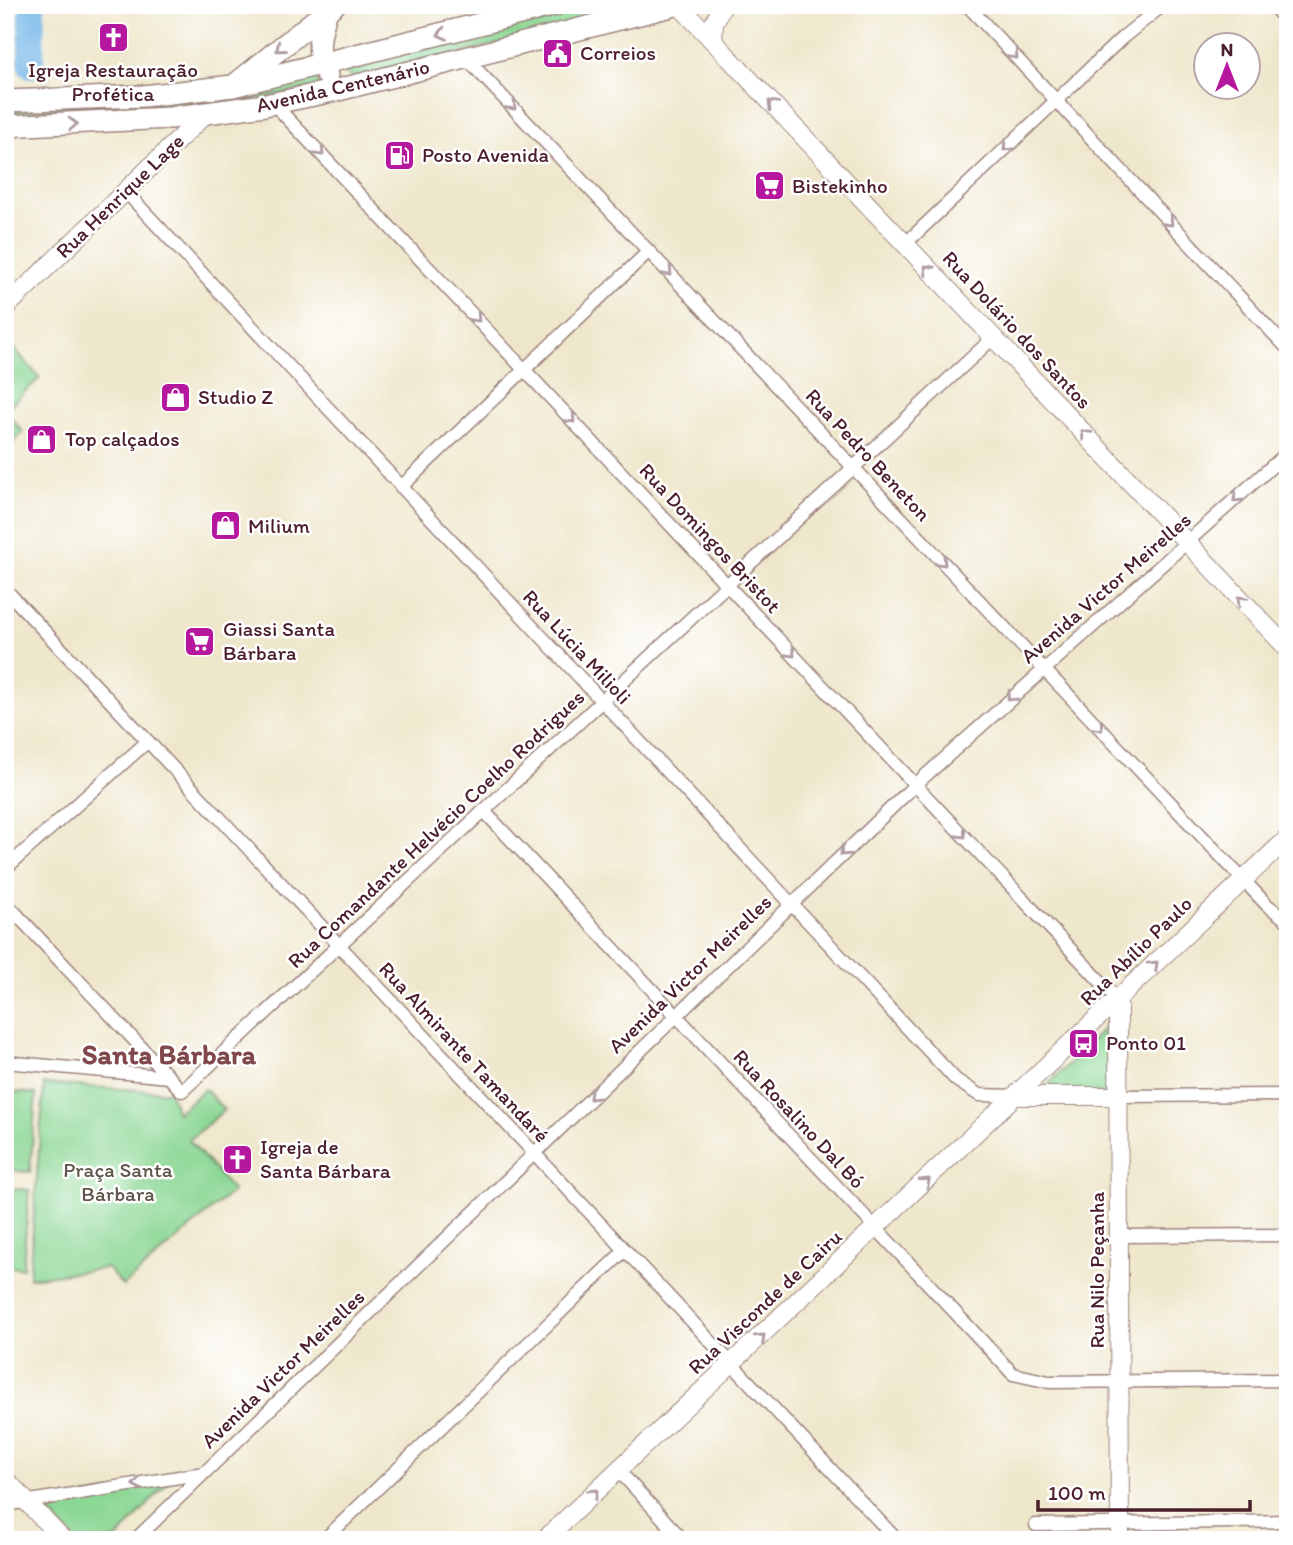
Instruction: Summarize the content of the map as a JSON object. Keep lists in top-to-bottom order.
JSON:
{
  "streets": {
    "main road": ["Avenida Centenário", "Rua Henrique Lage"],
    "street": [
      "Rua Dolário dos Santos",
      "Rua Pedro Beneton",
      "Rua Domingos Bristot",
      "Avenida Victor Meirelles",
      "Rua Lúcia Milioli",
      "Rua Comandante Helvécio Coelho Rodrigues",
      "Rua Abílio Paulo",
      "Rua Almirante Tamandaré",
      "Rua Rosalino Dal Bó",
      "Rua Nilo Peçanha",
      "Rua Visconde de Cairu"
    ]
  },
  "crossings": [
    ["Avenida Centenário", "Rua Henrique Lage"],
    ["Avenida Centenário", "Rua Dolário dos Santos"],
    ["Avenida Centenário", "Rua Pedro Beneton"],
    ["Avenida Centenário", "Rua Domingos Bristot"],
    ["Rua Henrique Lage", "Rua Lúcia Milioli"],
    ["Rua Dolário dos Santos", "Avenida Victor Meirelles"],
    ["Rua Dolário dos Santos", "Rua Comandante Helvécio Coelho Rodrigues"],
    ["Rua Pedro Beneton", "Avenida Victor Meirelles"],
    ["Rua Pedro Beneton", "Rua Comandante Helvécio Coelho Rodrigues"],
    ["Rua Pedro Beneton", "Rua Abílio Paulo"],
    ["Rua Domingos Bristot", "Avenida Victor Meirelles"],
    ["Rua Domingos Bristot", "Rua Comandante Helvécio Coelho Rodrigues"],
    ["Rua Domingos Bristot", "Rua Abílio Paulo"],
    ["Rua Domingos Bristot", "Rua Nilo Peçanha"],
    ["Avenida Victor Meirelles", "Rua Lúcia Milioli"],
    ["Avenida Victor Meirelles", "Rua Almirante Tamandaré"],
    ["Avenida Victor Meirelles", "Rua Rosalino Dal Bó"],
    ["Rua Lúcia Milioli", "Rua Comandante Helvécio Coelho Rodrigues"],
    ["Rua Lúcia Milioli", "Rua Abílio Paulo"],
    ["Rua Lúcia Milioli", "Rua Visconde de Cairu"],
    ["Rua Comandante Helvécio Coelho Rodrigues", "Rua Almirante Tamandaré"],
    ["Rua Comandante Helvécio Coelho Rodrigues", "Rua Rosalino Dal Bó"],
    ["Rua Abílio Paulo", "Rua Nilo Peçanha"],
    ["Rua Abílio Paulo", "Rua Visconde de Cairu"],
    ["Rua Almirante Tamandaré", "Rua Visconde de Cairu"],
    ["Rua Rosalino Dal Bó", "Rua Nilo Peçanha"],
    ["Rua Rosalino Dal Bó", "Rua Visconde de Cairu"]
  ],
  "one_way": [
    "Rua Dolário dos Santos",
    "Rua Pedro Beneton",
    "Rua Domingos Bristot",
    "Avenida Victor Meirelles",
    "Rua Abílio Paulo",
    "Rua Visconde de Cairu"
  ],
  "districts": ["Santa Bárbara"],
  "parks": ["Praça Santa Bárbara"],
  "places": {
    "church": ["Igreja Restauração Profética", "Igreja de Santa Bárbara"],
    "public building": ["Correios"],
    "fuel station": ["Posto Avenida"],
    "supermarket": ["Bistekinho", "Giassi Santa Bárbara"],
    "shop": ["Studio Z", "Top calçados", "Milium"],
    "bus stop": ["Ponto 01"]
  },
  "scale_bar": "100 m",
  "north": "top"
}
